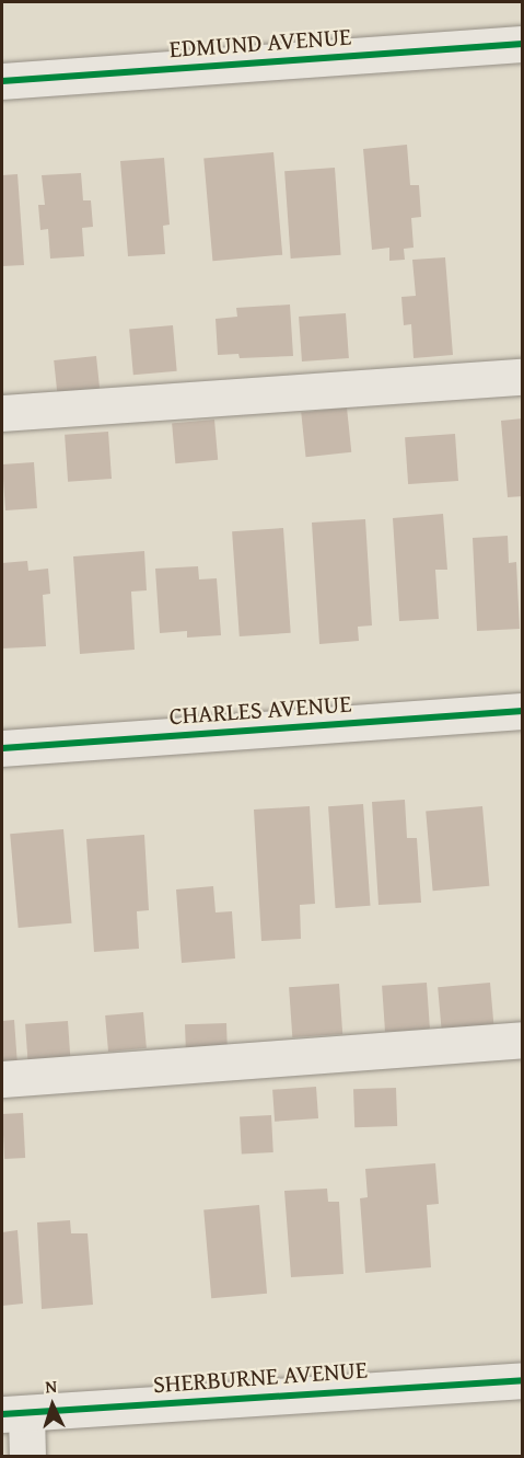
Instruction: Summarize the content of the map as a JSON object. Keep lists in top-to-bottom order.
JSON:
{
  "streets": {
    "street": ["EDMUND AVENUE", "CHARLES AVENUE", "SHERBURNE AVENUE"]
  },
  "north": "top"
}
